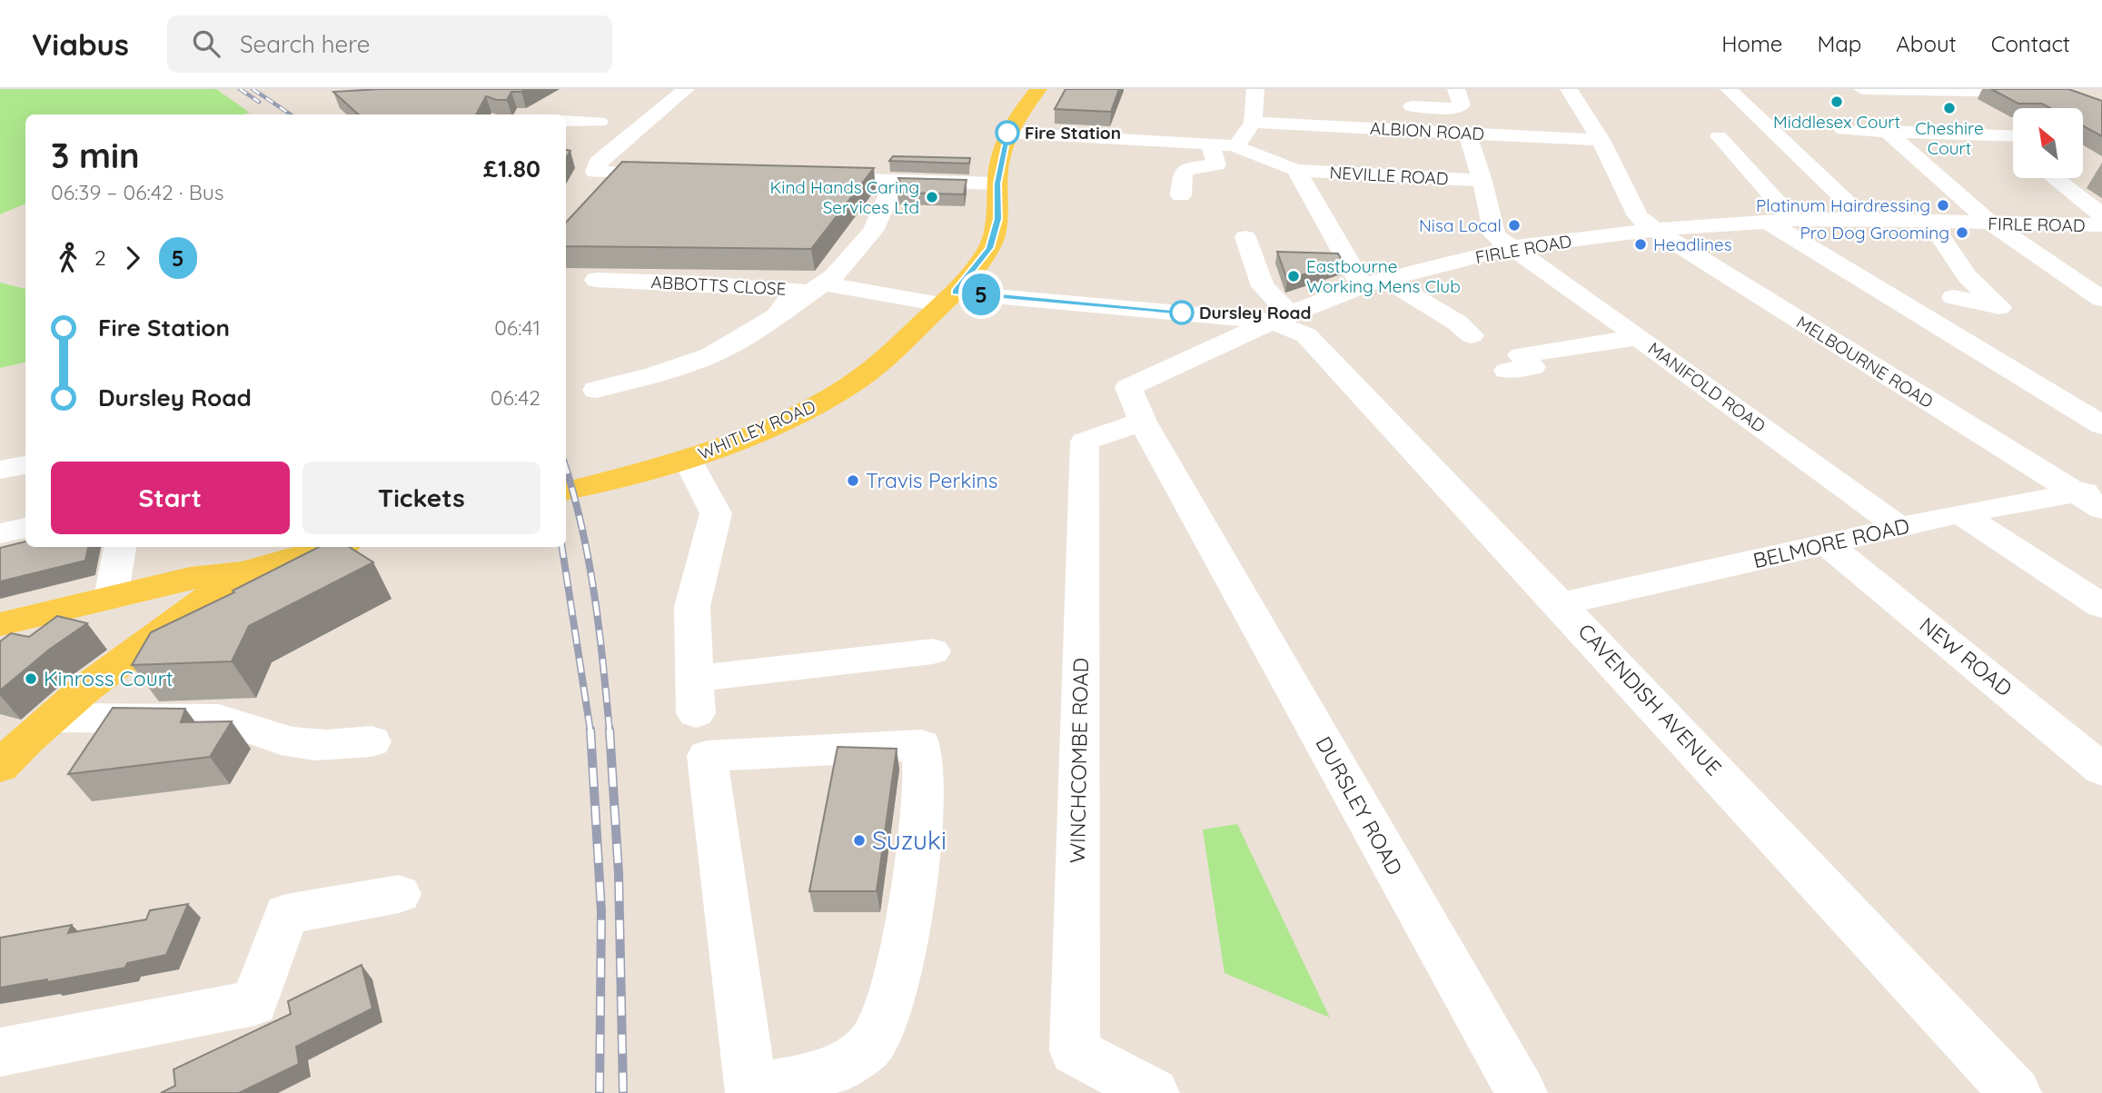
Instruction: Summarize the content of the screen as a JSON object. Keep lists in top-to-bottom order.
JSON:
{
  "streets": {
    "main road": ["WHITLEY ROAD"],
    "street": [
      "ALBION ROAD",
      "NEVILLE ROAD",
      "FIRLE ROAD",
      "ABBOTTS CLOSE",
      "MELBOURNE ROAD",
      "MANIFOLD ROAD",
      "BELMORE ROAD",
      "NEW ROAD",
      "CAVENDISH AVENUE",
      "WINCHCOMBE ROAD",
      "DURSLEY ROAD"
    ]
  },
  "crossings": [
    ["ALBION ROAD", "MELBOURNE ROAD"],
    ["ALBION ROAD", "MANIFOLD ROAD"],
    ["NEVILLE ROAD", "MANIFOLD ROAD"],
    ["NEVILLE ROAD", "WHITLEY ROAD"],
    ["FIRLE ROAD", "MELBOURNE ROAD"],
    ["FIRLE ROAD", "MANIFOLD ROAD"],
    ["FIRLE ROAD", "WHITLEY ROAD"],
    ["FIRLE ROAD", "CAVENDISH AVENUE"],
    ["FIRLE ROAD", "DURSLEY ROAD"],
    ["MELBOURNE ROAD", "BELMORE ROAD"],
    ["MANIFOLD ROAD", "BELMORE ROAD"],
    ["BELMORE ROAD", "NEW ROAD"],
    ["BELMORE ROAD", "CAVENDISH AVENUE"],
    ["CAVENDISH AVENUE", "DURSLEY ROAD"],
    ["WINCHCOMBE ROAD", "DURSLEY ROAD"]
  ],
  "places": [
    "Middlesex Court",
    "Cheshire Court",
    "Fire Station",
    "Kind Hands Caring Services Ltd",
    "Platinum Hairdressing",
    "Nisa Local",
    "Pro Dog Grooming",
    "Headlines",
    "Eastbourne Working Mens Club",
    "Dursley Road",
    "Travis Perkins",
    "Kinross Court",
    "Suzuki"
  ],
  "lines": ["bus line 5"],
  "north": "top left",
  "page": {
    "header": "Viabus",
    "search": "Search here",
    "nav": [
      "Home",
      "Map",
      "About",
      "Contact"
    ],
    "on_map": "5",
    "heading": ["3 min", "06:39 – 06:42 · Bus", "£1.80"],
    "legs": ["2", "5"],
    "list": [
      {
        "name": "Fire Station",
        "value": "06:41"
      },
      {
        "name": "Dursley Road",
        "value": "06:42"
      }
    ],
    "buttons": ["Start", "Tickets"]
  }
}
